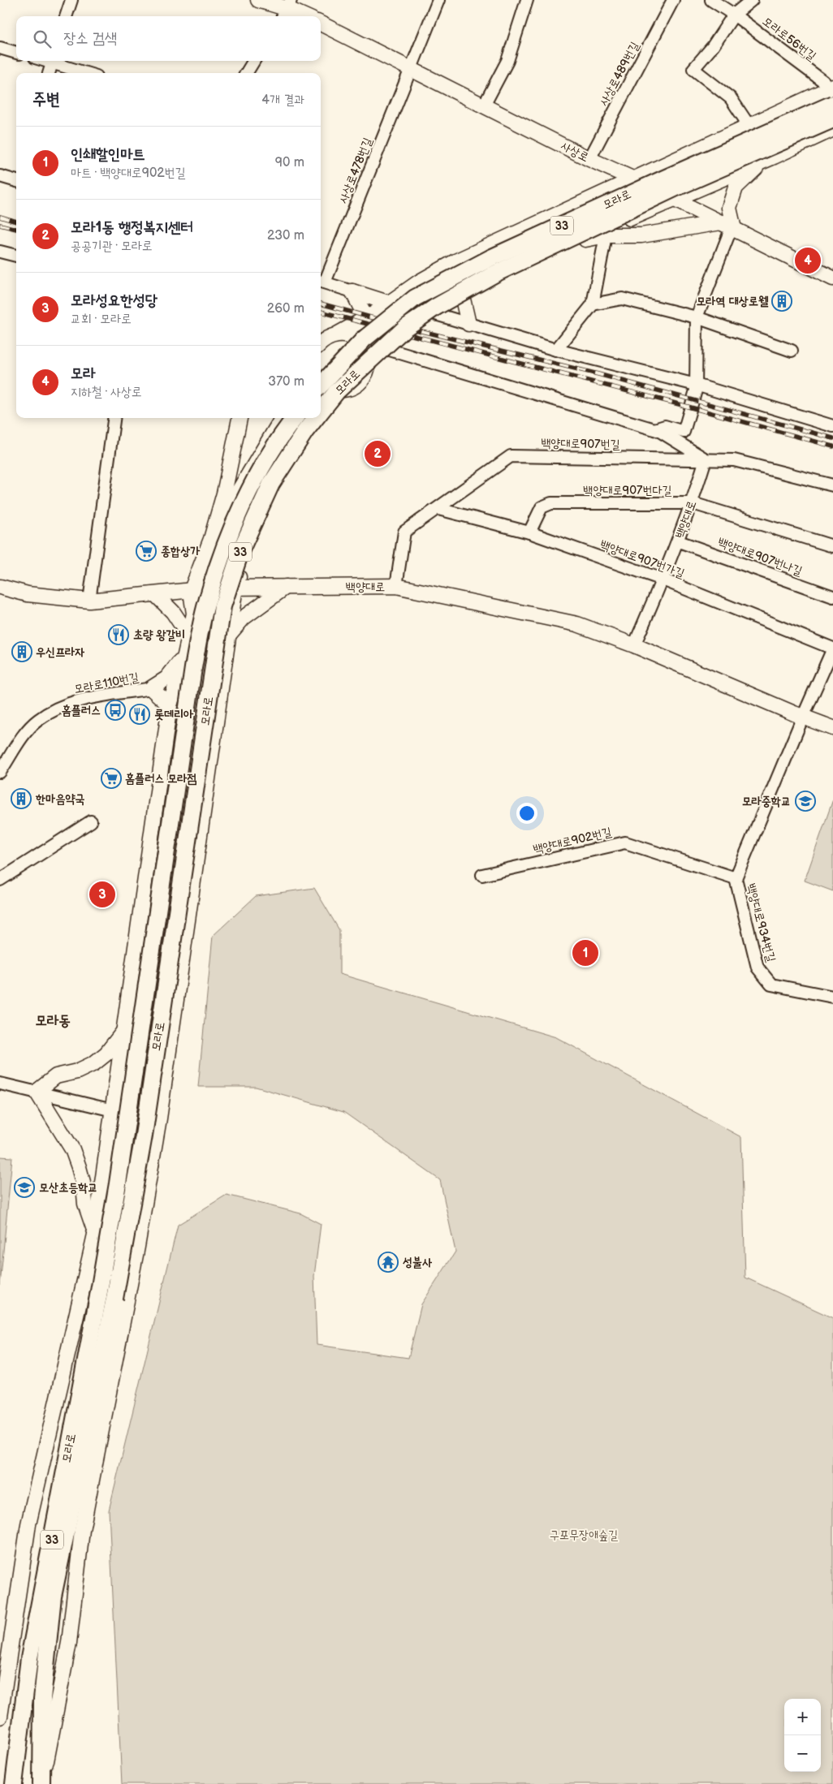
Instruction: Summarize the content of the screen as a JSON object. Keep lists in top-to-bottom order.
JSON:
{
  "streets": {
    "highway": ["모라로", "33"],
    "main road": ["사상로", "백양대로"],
    "street": [
      "모라로56번길",
      "사상로489번길",
      "사상로478번길",
      "백양대로907번길",
      "백양대로907번다길",
      "백양대로907번나길",
      "백양대로907번가길",
      "모라로110번길",
      "백양대로902번길",
      "백양대로934번길"
    ]
  },
  "crossings": [
    ["모라로56번길", "모라로"],
    ["사상로489번길", "사상로"],
    ["사상로", "사상로478번길"],
    ["사상로", "모라로"],
    ["모라로", "백양대로"],
    ["백양대로907번길", "백양대로"],
    ["백양대로907번길", "백양대로907번가길"],
    ["백양대로907번다길", "백양대로"],
    ["백양대로907번다길", "백양대로907번가길"],
    ["백양대로", "백양대로907번나길"],
    ["백양대로", "백양대로907번가길"],
    ["백양대로", "백양대로934번길"],
    ["백양대로902번길", "백양대로934번길"]
  ],
  "districts": ["모라동"],
  "parks": ["구포무장애숲길"],
  "places": {
    "building": ["모라역 대상로웰", "우신프라자", "한마음약국"],
    "supermarket": ["종합상가", "홈플러스 모라점"],
    "restaurant": ["초량 왕갈비", "롯데리아"],
    "bus stop": ["홈플러스"],
    "school or university": ["모라중학교", "모산초등학교"],
    "temple": ["성불사"]
  },
  "page": {
    "search": "장소 검색",
    "heading": ["주변", "4개 결과"],
    "list": [
      {
        "mark": "1",
        "name": "인쇄할인마트",
        "note": "마트 · 백양대로902번길",
        "value": "90 m"
      },
      {
        "mark": "2",
        "name": "모라1동 행정복지센터",
        "note": "공공기관 · 모라로",
        "value": "230 m"
      },
      {
        "mark": "3",
        "name": "모라성요한성당",
        "note": "교회 · 모라로",
        "value": "260 m"
      },
      {
        "mark": "4",
        "name": "모라",
        "note": "지하철 · 사상로",
        "value": "370 m"
      }
    ],
    "pins": [
      "4",
      "2",
      "3",
      "1"
    ],
    "map_buttons": ["+", "−"]
  }
}
